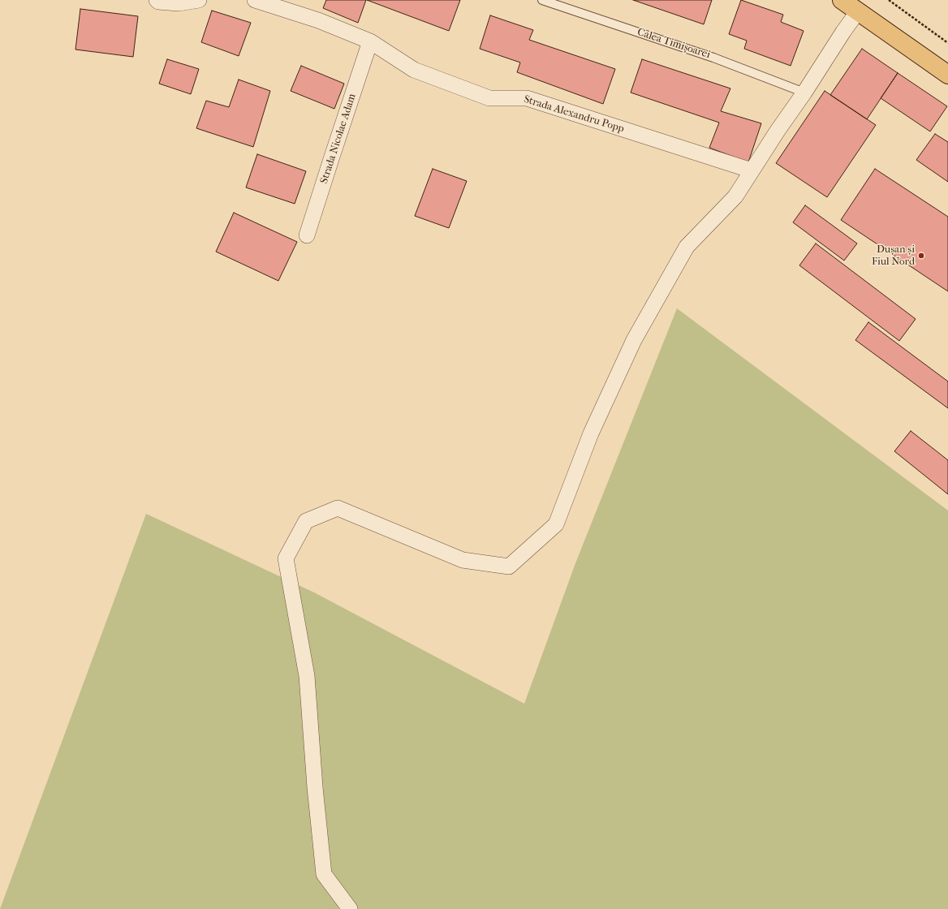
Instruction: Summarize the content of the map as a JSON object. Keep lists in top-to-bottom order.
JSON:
{
  "streets": {
    "street": ["Strada Alexandru Popp", "Strada Nicolae Adam"],
    "lane": ["Calea Timișoarei"]
  },
  "crossings": [
    ["Strada Alexandru Popp", "Strada Nicolae Adam"]
  ],
  "places": ["Dușan și Fiul Nord"]
}
